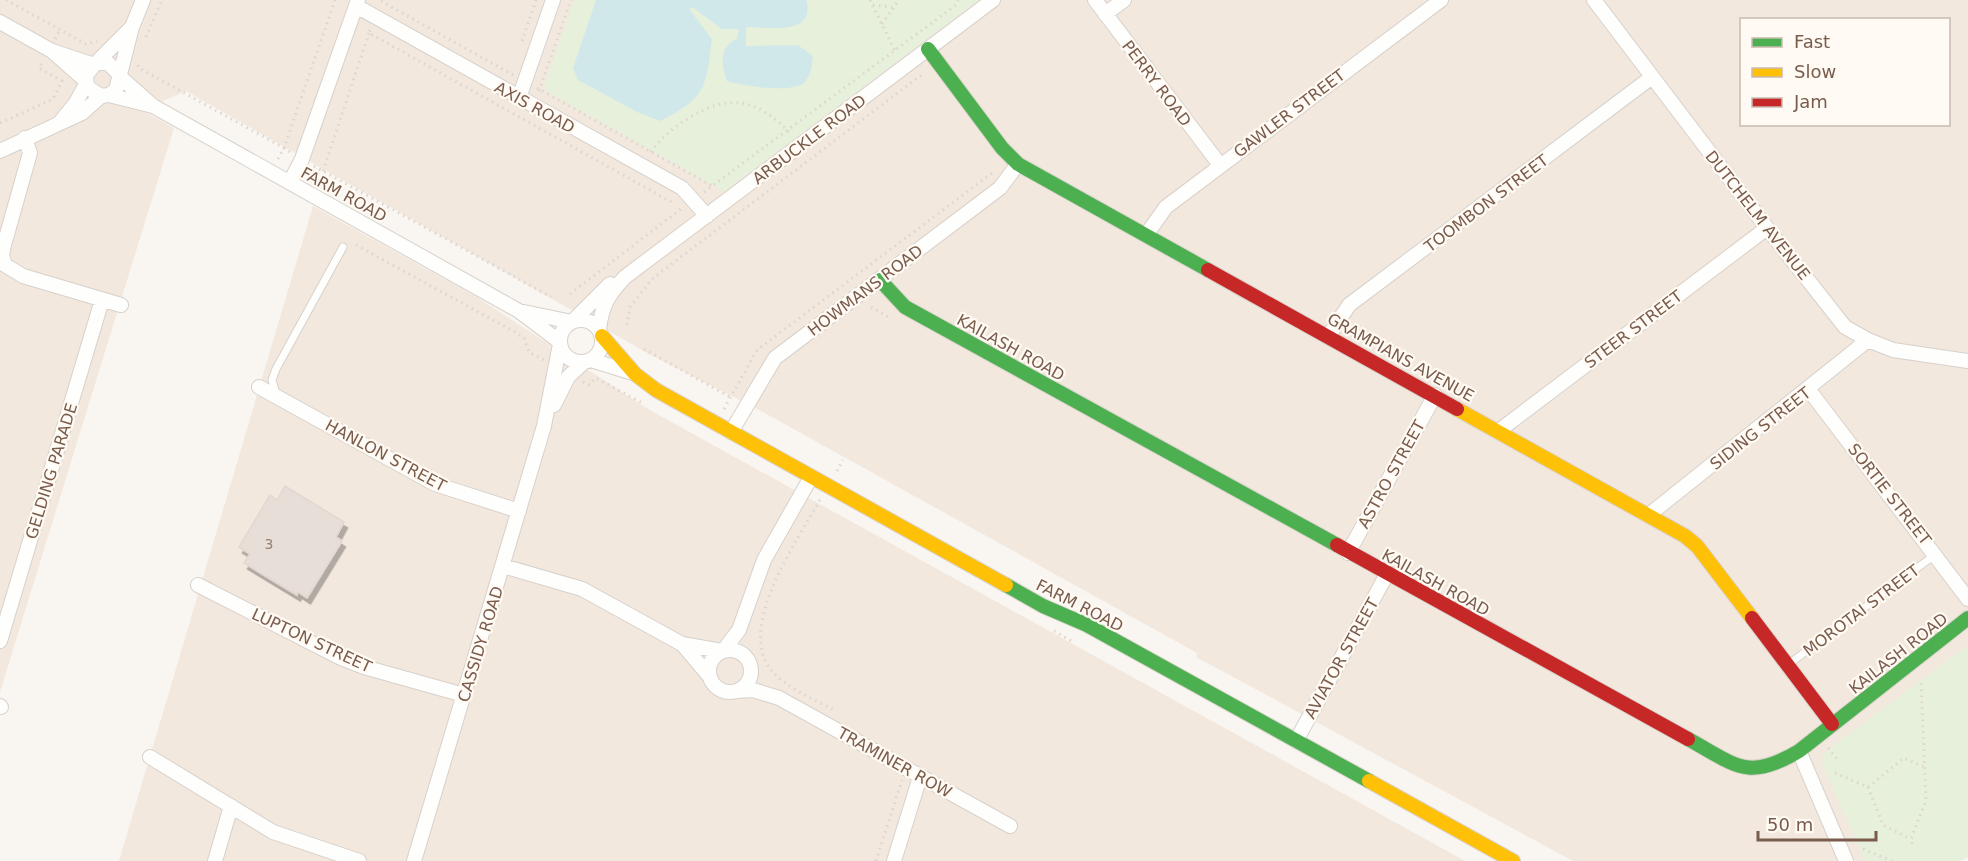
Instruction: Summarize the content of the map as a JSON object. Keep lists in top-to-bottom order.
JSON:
{
  "streets": {
    "street": [
      "PERRY ROAD",
      "AXIS ROAD",
      "GAWLER STREET",
      "ARBUCKLE ROAD",
      "FARM ROAD",
      "TOOMBON STREET",
      "DUTCHELM AVENUE",
      "HOWMANS ROAD",
      "STEER STREET",
      "KAILASH ROAD",
      "GRAMPIANS AVENUE",
      "SIDING STREET",
      "HANLON STREET",
      "GELDING PARADE",
      "ASTRO STREET",
      "SORTIE STREET",
      "LUPTON STREET",
      "CASSIDY ROAD",
      "AVIATOR STREET",
      "TRAMINER ROW"
    ],
    "lane": ["MOROTAI STREET"]
  },
  "crossings": [
    ["PERRY ROAD", "GAWLER STREET"],
    ["AXIS ROAD", "ARBUCKLE ROAD"],
    ["GAWLER STREET", "GRAMPIANS AVENUE"],
    ["ARBUCKLE ROAD", "FARM ROAD"],
    ["ARBUCKLE ROAD", "GRAMPIANS AVENUE"],
    ["ARBUCKLE ROAD", "CASSIDY ROAD"],
    ["FARM ROAD", "HOWMANS ROAD"],
    ["FARM ROAD", "CASSIDY ROAD"],
    ["FARM ROAD", "AVIATOR STREET"],
    ["TOOMBON STREET", "DUTCHELM AVENUE"],
    ["TOOMBON STREET", "GRAMPIANS AVENUE"],
    ["DUTCHELM AVENUE", "STEER STREET"],
    ["DUTCHELM AVENUE", "SIDING STREET"],
    ["HOWMANS ROAD", "KAILASH ROAD"],
    ["HOWMANS ROAD", "GRAMPIANS AVENUE"],
    ["STEER STREET", "GRAMPIANS AVENUE"],
    ["KAILASH ROAD", "GRAMPIANS AVENUE"],
    ["KAILASH ROAD", "ASTRO STREET"],
    ["KAILASH ROAD", "AVIATOR STREET"],
    ["GRAMPIANS AVENUE", "SIDING STREET"],
    ["GRAMPIANS AVENUE", "ASTRO STREET"],
    ["GRAMPIANS AVENUE", "MOROTAI STREET"],
    ["SIDING STREET", "SORTIE STREET"],
    ["HANLON STREET", "CASSIDY ROAD"],
    ["SORTIE STREET", "MOROTAI STREET"],
    ["LUPTON STREET", "CASSIDY ROAD"]
  ],
  "house_numbers": ["3"],
  "legend": ["Fast", "Slow", "Jam"],
  "scale_bar": "50 m"
}
